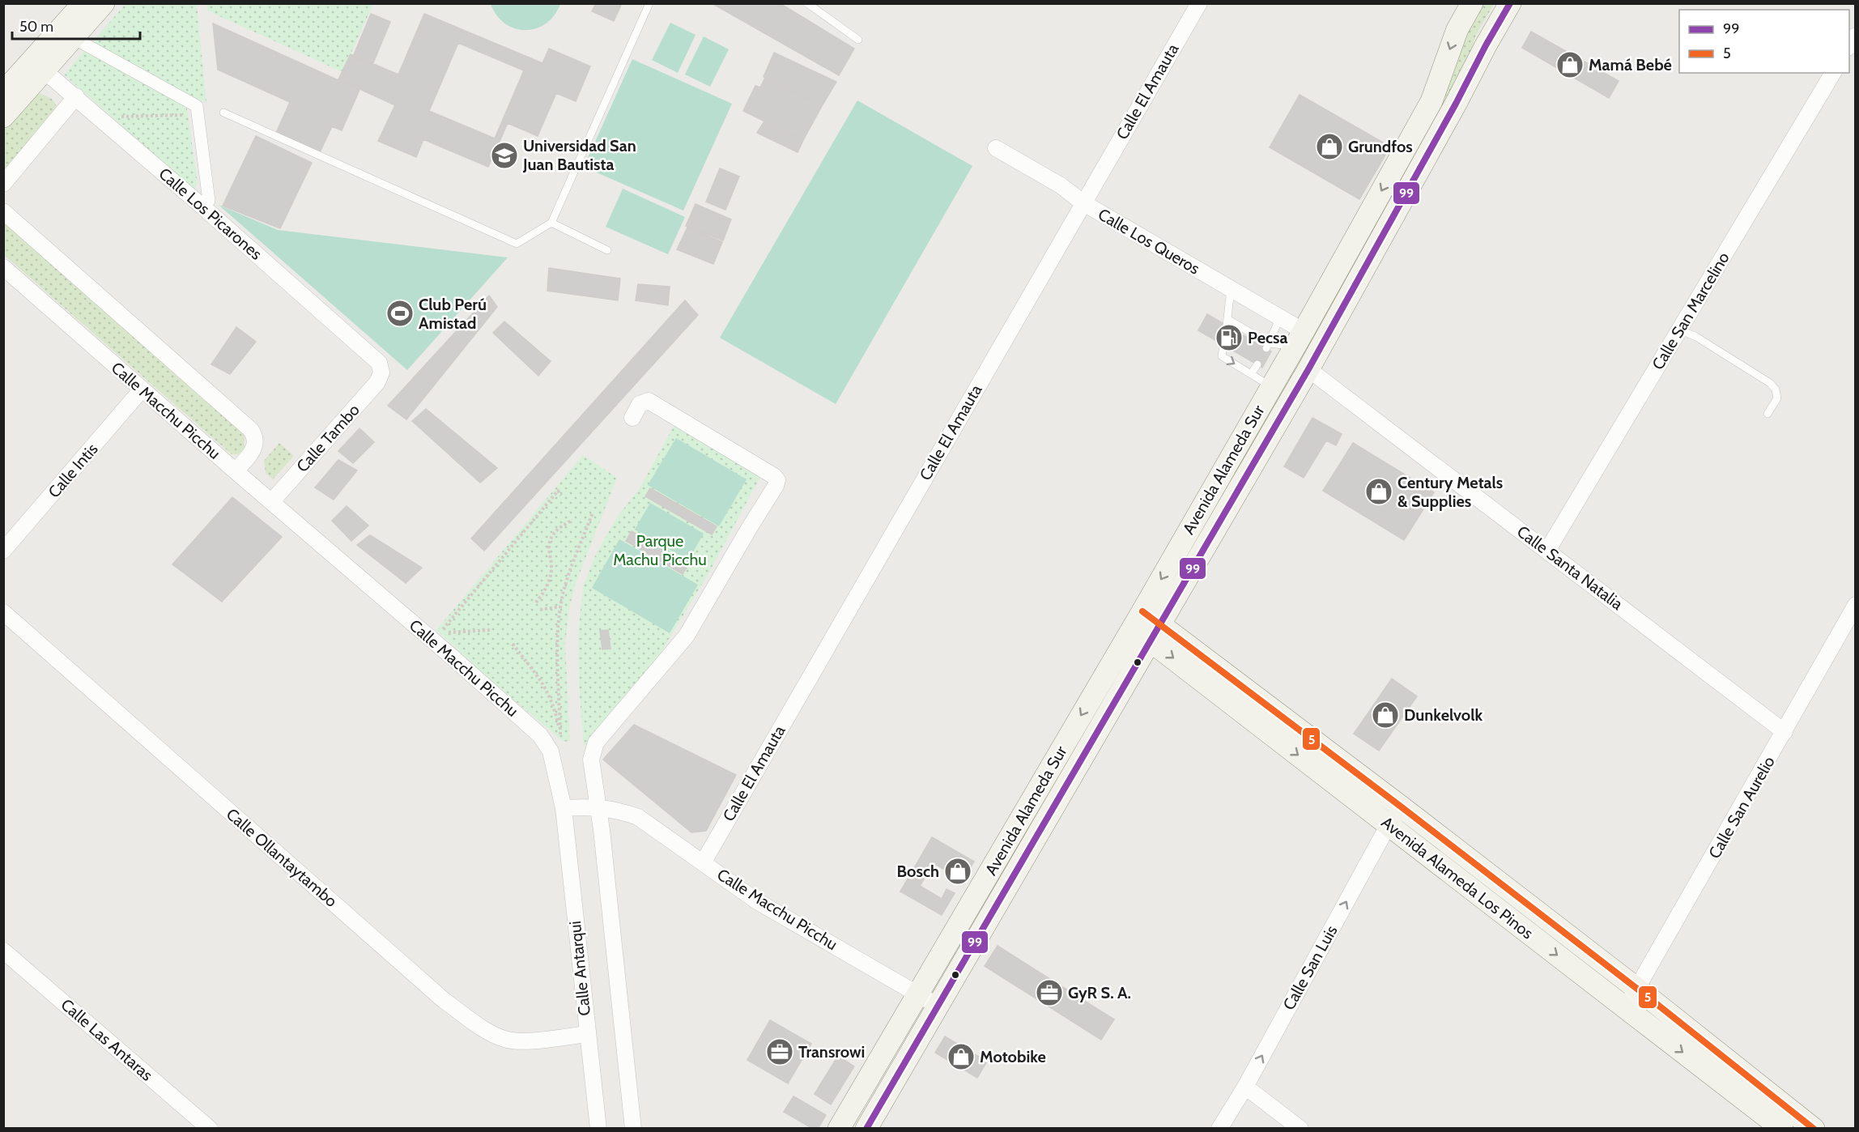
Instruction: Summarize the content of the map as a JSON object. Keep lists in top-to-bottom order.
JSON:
{
  "streets": {
    "main road": ["Avenida Alameda Sur", "Avenida Alameda Los Pinos"],
    "street": [
      "Calle El Amauta",
      "Calle Los Picarones",
      "Calle Los Queros",
      "Calle San Marcelino",
      "Calle Macchu Picchu",
      "Calle Tambo",
      "Calle Intis",
      "Calle Santa Natalia",
      "Calle San Aurelio",
      "Calle Ollantaytambo",
      "Calle San Luis",
      "Calle Antarqui",
      "Calle Las Antaras"
    ]
  },
  "crossings": [
    ["Calle El Amauta", "Calle Los Queros"],
    ["Calle El Amauta", "Calle Macchu Picchu"],
    ["Calle Los Picarones", "Calle Tambo"],
    ["Calle Los Queros", "Avenida Alameda Sur"],
    ["Calle San Marcelino", "Calle Santa Natalia"],
    ["Calle Macchu Picchu", "Calle Tambo"],
    ["Calle Macchu Picchu", "Avenida Alameda Sur"],
    ["Calle Macchu Picchu", "Calle Intis"],
    ["Calle Macchu Picchu", "Calle Antarqui"],
    ["Avenida Alameda Sur", "Calle Santa Natalia"],
    ["Avenida Alameda Sur", "Avenida Alameda Los Pinos"],
    ["Calle Santa Natalia", "Calle San Aurelio"],
    ["Calle San Aurelio", "Avenida Alameda Los Pinos"],
    ["Calle Ollantaytambo", "Calle Antarqui"],
    ["Avenida Alameda Los Pinos", "Calle San Luis"]
  ],
  "one_way": ["Calle San Luis"],
  "parks": ["Parque Machu Picchu"],
  "places": {
    "shop": [
      "Mamá Bebé",
      "Grundfos",
      "Century Metals & Supplies",
      "Dunkelvolk",
      "Bosch",
      "Motobike"
    ],
    "school or university": ["Universidad San Juan Bautista"],
    "sports": ["Club Perú Amistad"],
    "fuel station": ["Pecsa"],
    "office": ["GyR S. A.", "Transrowi"]
  },
  "lines": ["transit line 99", "transit line 5"],
  "legend": ["99", "5"],
  "scale_bar": "50 m"
}
